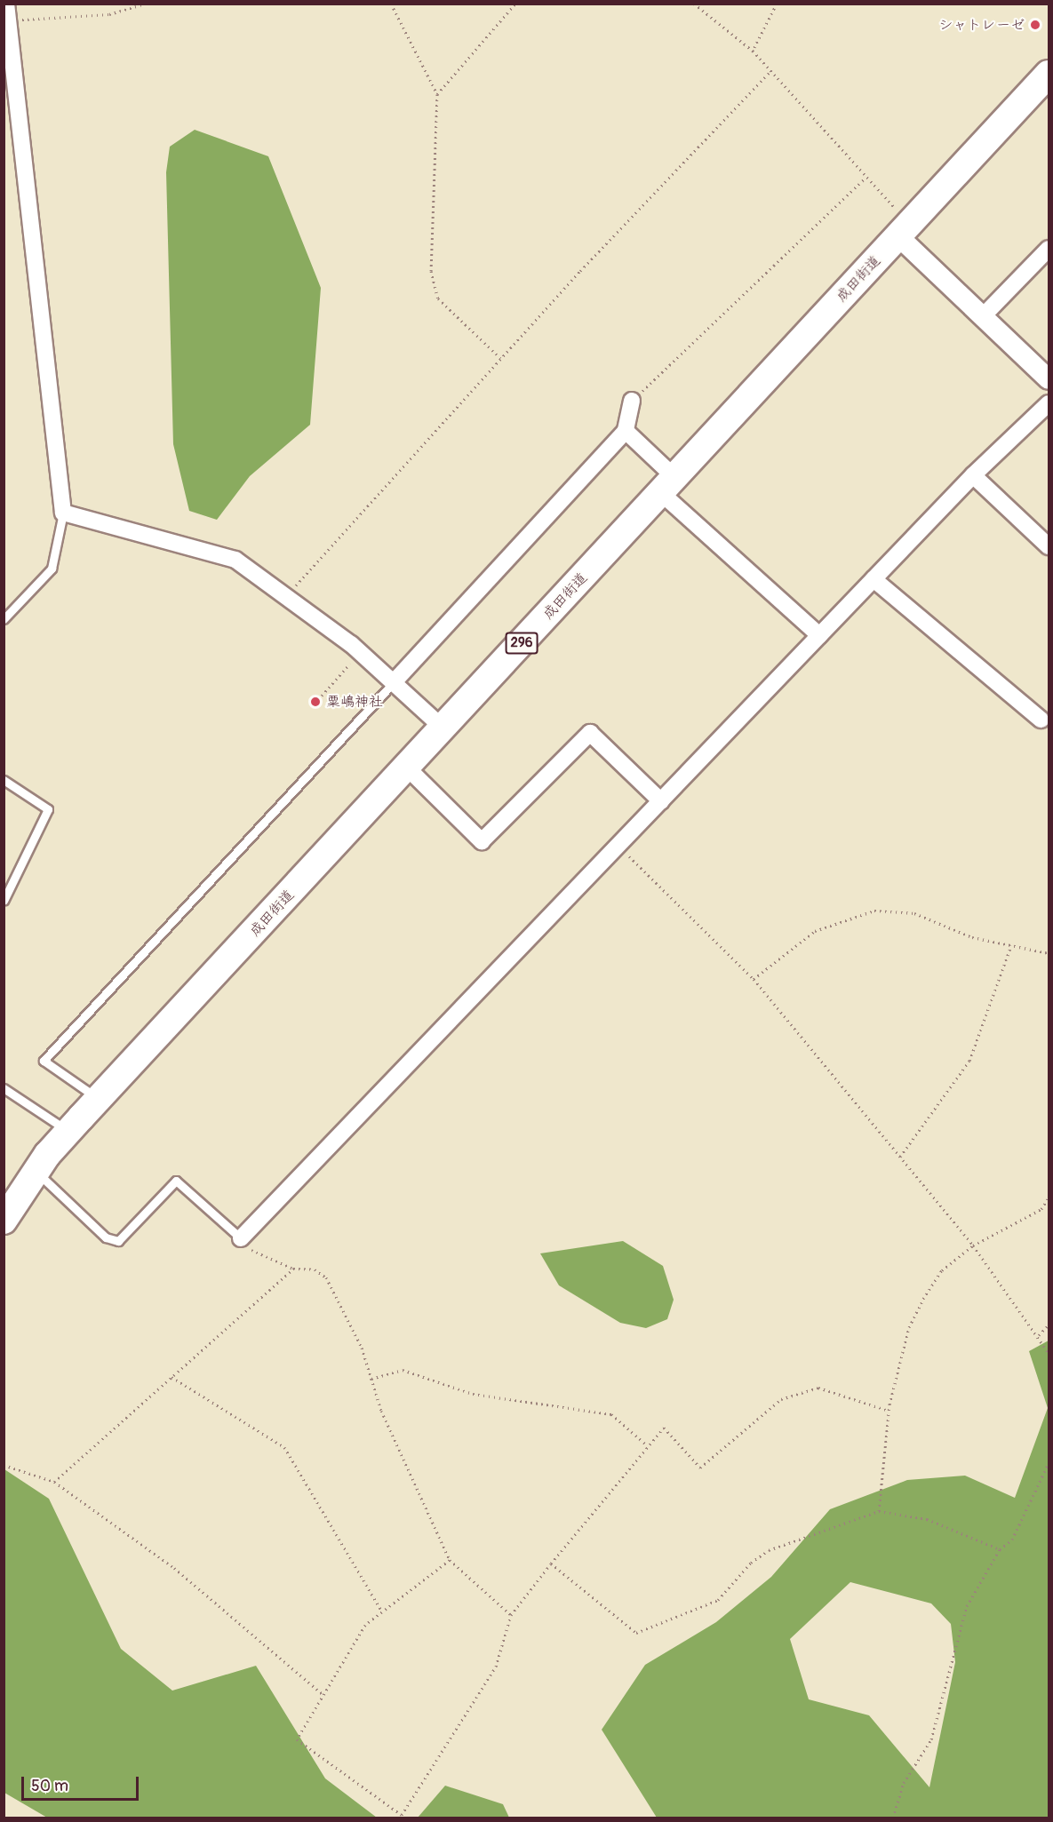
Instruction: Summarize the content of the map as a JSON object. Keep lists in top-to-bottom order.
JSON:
{
  "streets": {
    "highway": ["成田街道", "296"]
  },
  "places": ["シャトレーゼ", "粟嶋神社"],
  "scale_bar": "50 m"
}
